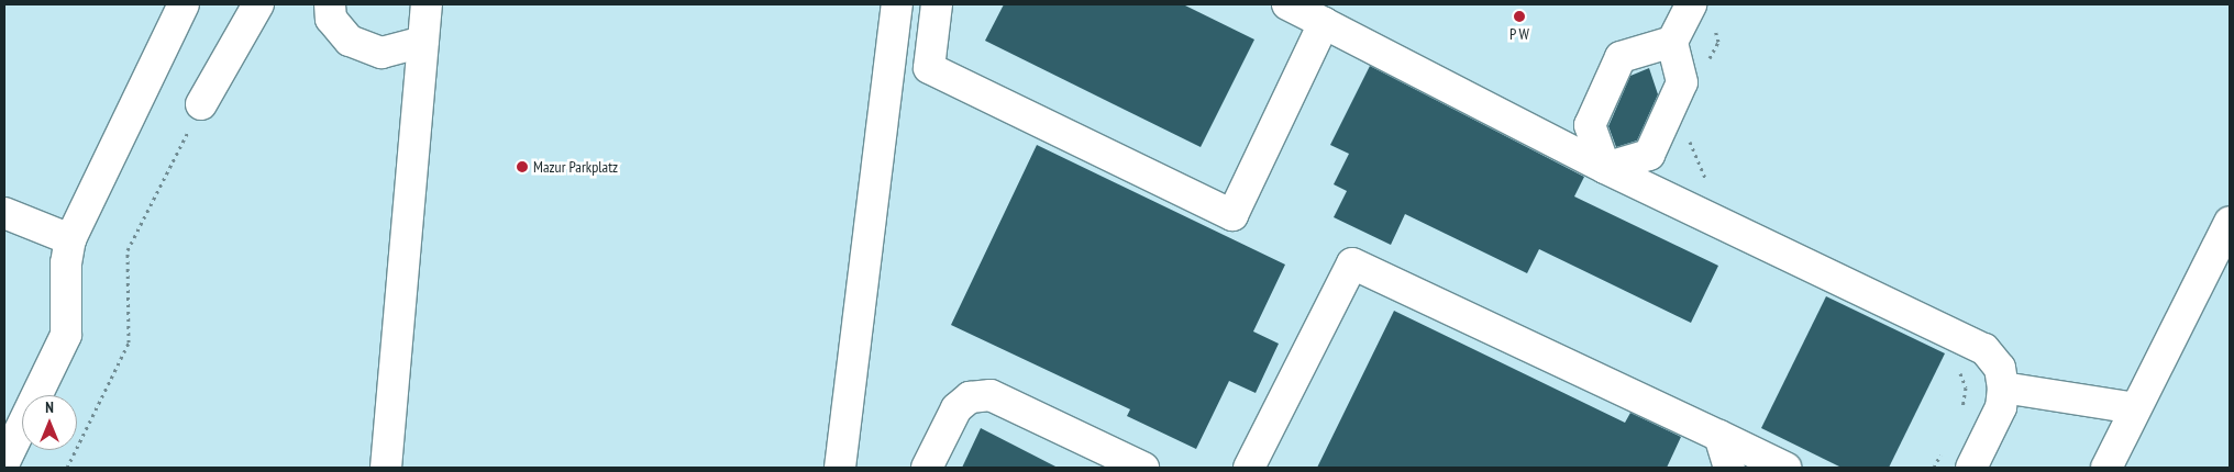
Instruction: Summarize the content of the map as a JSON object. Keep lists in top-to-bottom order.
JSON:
{
  "places": ["P W", "Mazur Parkplatz"],
  "north": "top"
}
